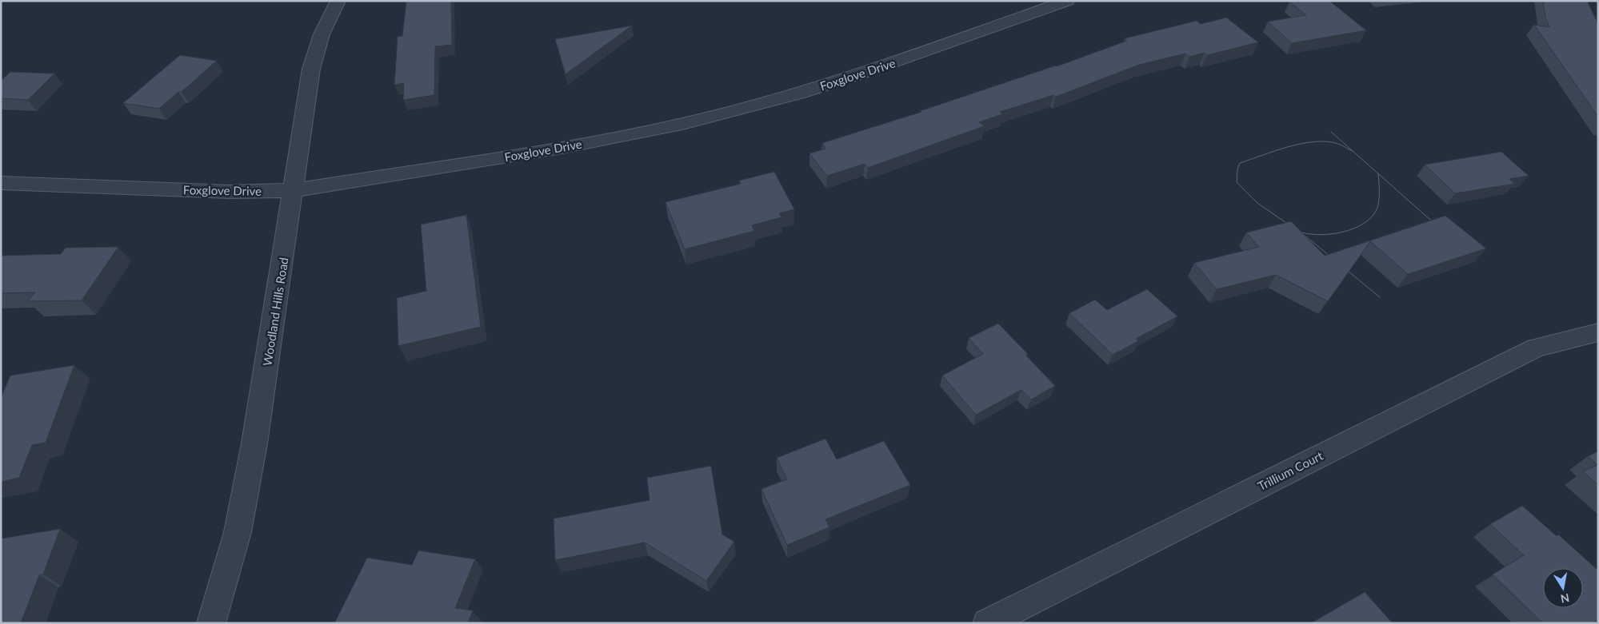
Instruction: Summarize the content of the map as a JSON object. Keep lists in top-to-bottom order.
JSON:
{
  "streets": {
    "street": ["Foxglove Drive", "Woodland Hills Road", "Trillium Court"]
  },
  "crossings": [
    ["Foxglove Drive", "Woodland Hills Road"]
  ],
  "north": "bottom"
}
